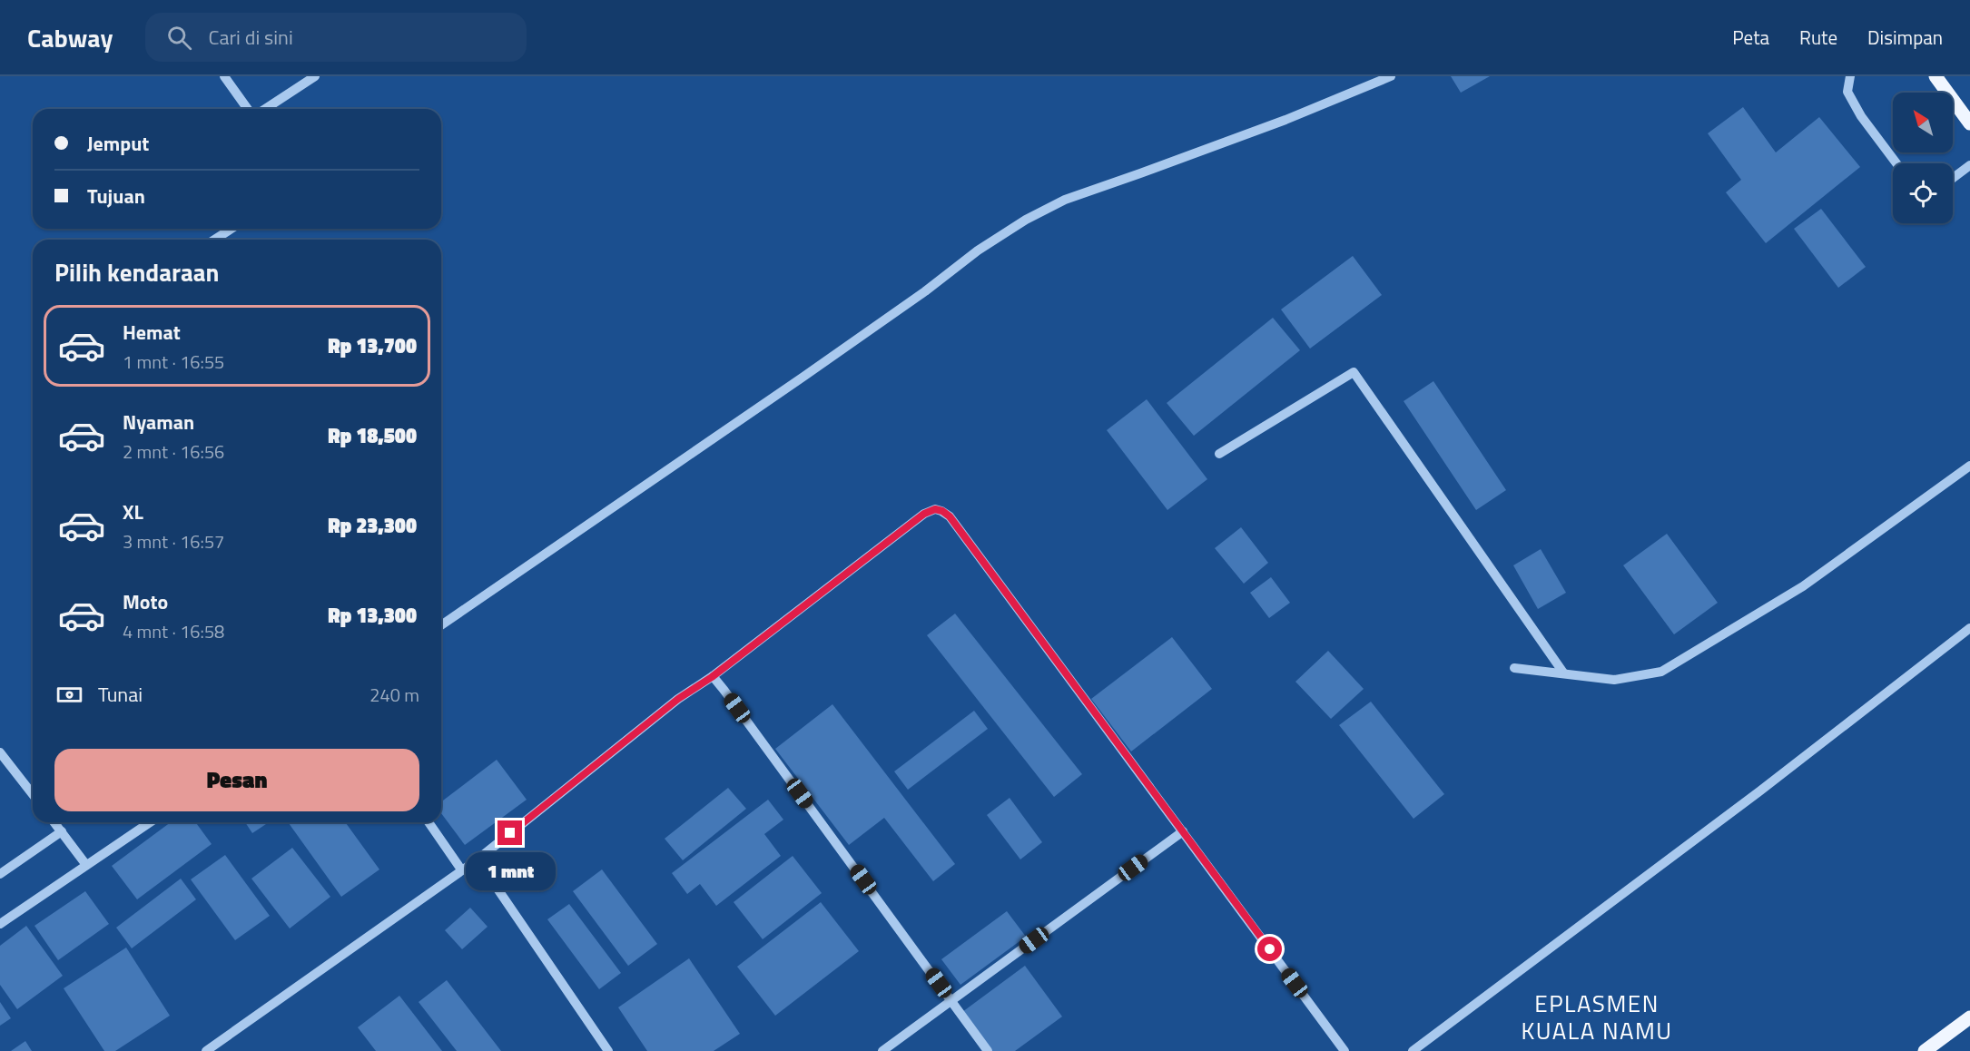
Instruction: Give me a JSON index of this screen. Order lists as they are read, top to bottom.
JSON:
{
  "districts": ["EPLASMEN KUALA NAMU"],
  "north": "top left",
  "page": {
    "header": "Cabway",
    "search": "Cari di sini",
    "nav": ["Peta", "Rute", "Disimpan"],
    "banner": ["Jemput", "Tujuan"],
    "heading": "Pilih kendaraan",
    "list": [
      {
        "name": "Hemat",
        "note": "1 mnt · 16:55",
        "value": "Rp 13,700"
      },
      {
        "name": "Nyaman",
        "note": "2 mnt · 16:56",
        "value": "Rp 18,500"
      },
      {
        "name": "XL",
        "note": "3 mnt · 16:57",
        "value": "Rp 23,300"
      },
      {
        "name": "Moto",
        "note": "4 mnt · 16:58",
        "value": "Rp 13,300"
      }
    ],
    "pay": ["Tunai", "240 m"],
    "buttons": "Pesan",
    "bubble": "1 mnt"
  }
}
